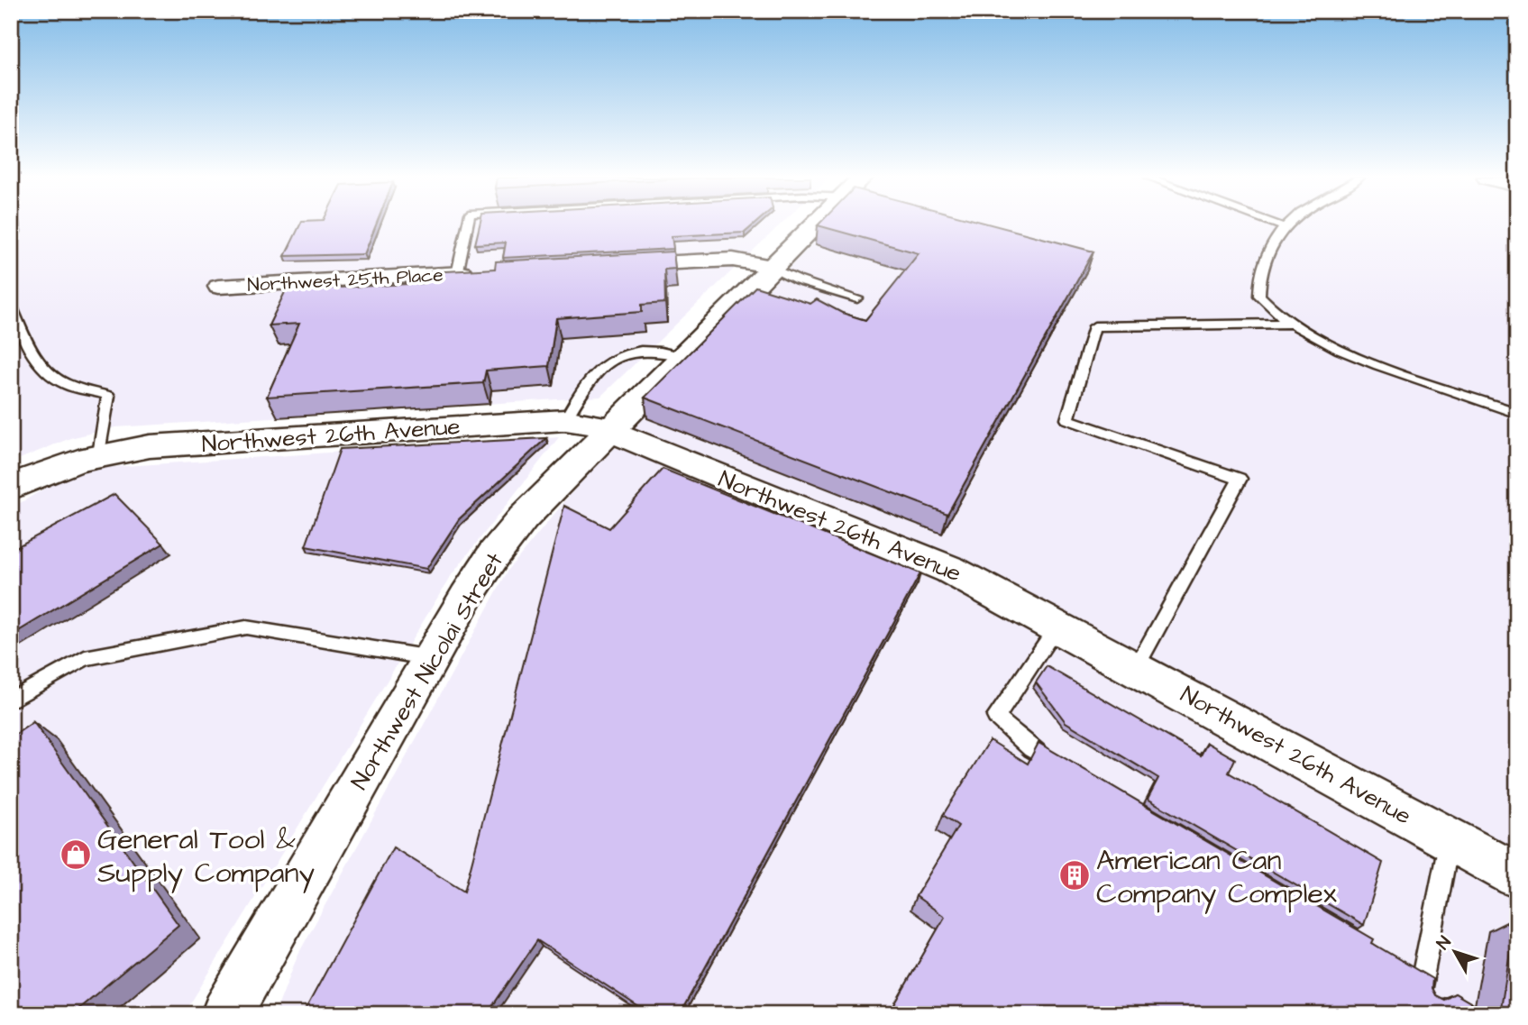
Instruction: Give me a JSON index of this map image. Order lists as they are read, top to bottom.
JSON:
{
  "streets": {
    "street": ["Northwest 25th Place", "Northwest 26th Avenue", "Northwest Nicolai Street"]
  },
  "crossings": [
    ["Northwest 26th Avenue", "Northwest Nicolai Street"]
  ],
  "places": {
    "shop": ["General Tool & Supply Company"],
    "building": ["American Can Company Complex"]
  },
  "north": "top left"
}
